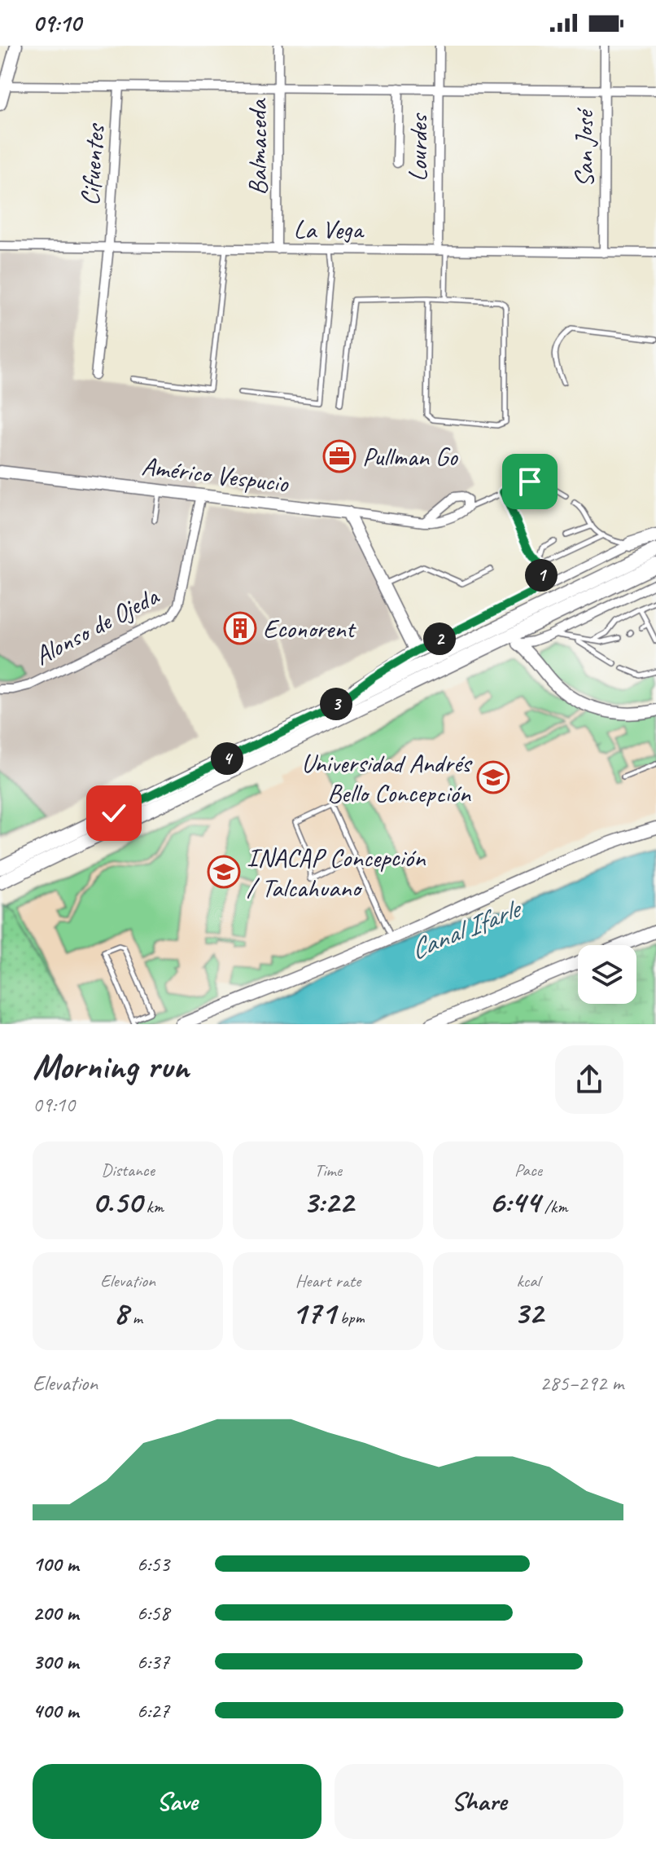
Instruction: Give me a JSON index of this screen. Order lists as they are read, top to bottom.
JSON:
{
  "streets": {
    "street": [
      "Balmaceda",
      "Lourdes",
      "San José",
      "Cifuentes",
      "La Vega",
      "Américo Vespucio",
      "Alonso de Ojeda"
    ]
  },
  "crossings": [
    ["Balmaceda", "La Vega"],
    ["Lourdes", "La Vega"],
    ["San José", "La Vega"],
    ["Cifuentes", "La Vega"],
    ["Américo Vespucio", "Alonso de Ojeda"]
  ],
  "water": ["Canal Ifarle"],
  "places": {
    "office": ["Pullman Go"],
    "building": ["Econorent"],
    "school or university": ["Universidad Andrés Bello Concepción", "INACAP Concepción / Talcahuano"]
  },
  "page": {
    "status": "09:10",
    "pins": [
      "1",
      "2",
      "3",
      "4"
    ],
    "heading": ["Morning run", "09:10"],
    "stats": [
      ["Distance", "0.50 km"],
      ["Time", "3:22"],
      ["Pace", "6:44 /km"],
      ["Elevation", "8 m"],
      ["Heart rate", "171 bpm"],
      ["kcal", "32"]
    ],
    "chart": ["Elevation", "285–292 m"],
    "list": [
      {
        "name": "100 m",
        "note": "6:53"
      },
      {
        "name": "200 m",
        "note": "6:58"
      },
      {
        "name": "300 m",
        "note": "6:37"
      },
      {
        "name": "400 m",
        "note": "6:27"
      }
    ],
    "buttons": ["Save", "Share"]
  }
}
